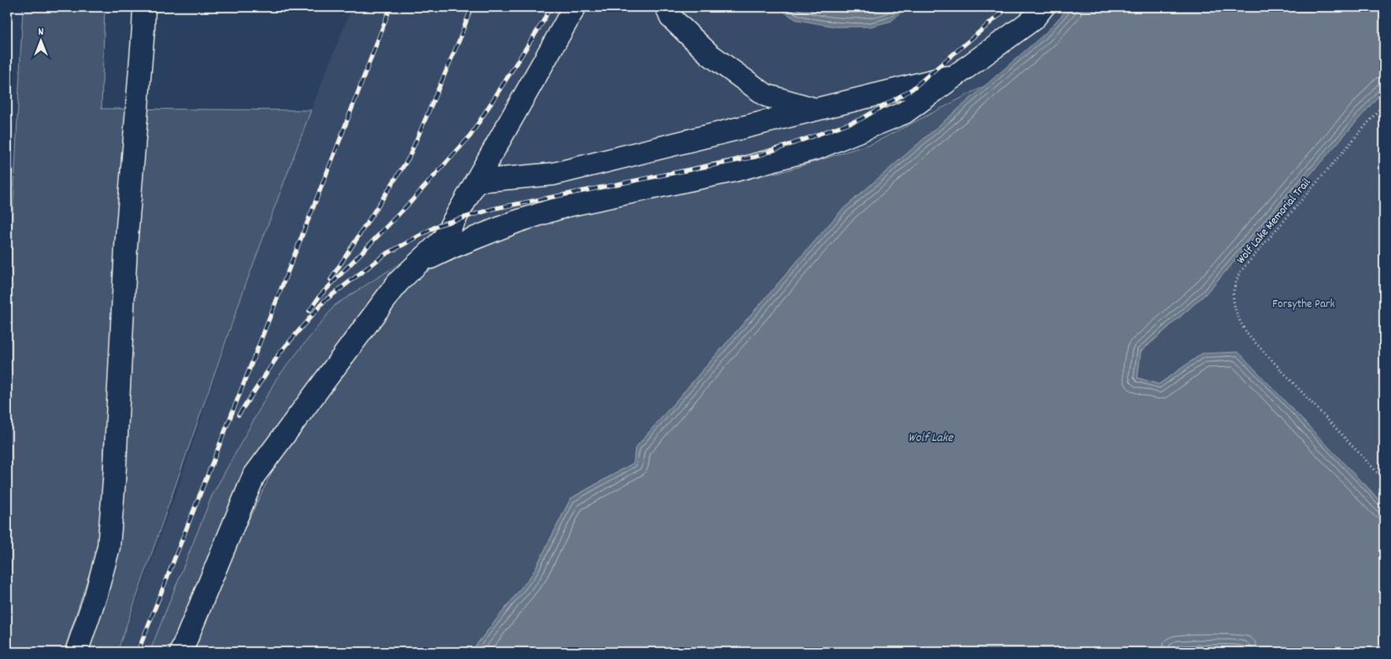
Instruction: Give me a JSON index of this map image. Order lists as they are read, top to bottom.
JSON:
{
  "streets": {
    "path": ["Wolf Lake Memorial Trail"]
  },
  "water": ["Wolf Lake"],
  "parks": ["Forsythe Park"],
  "north": "top"
}
